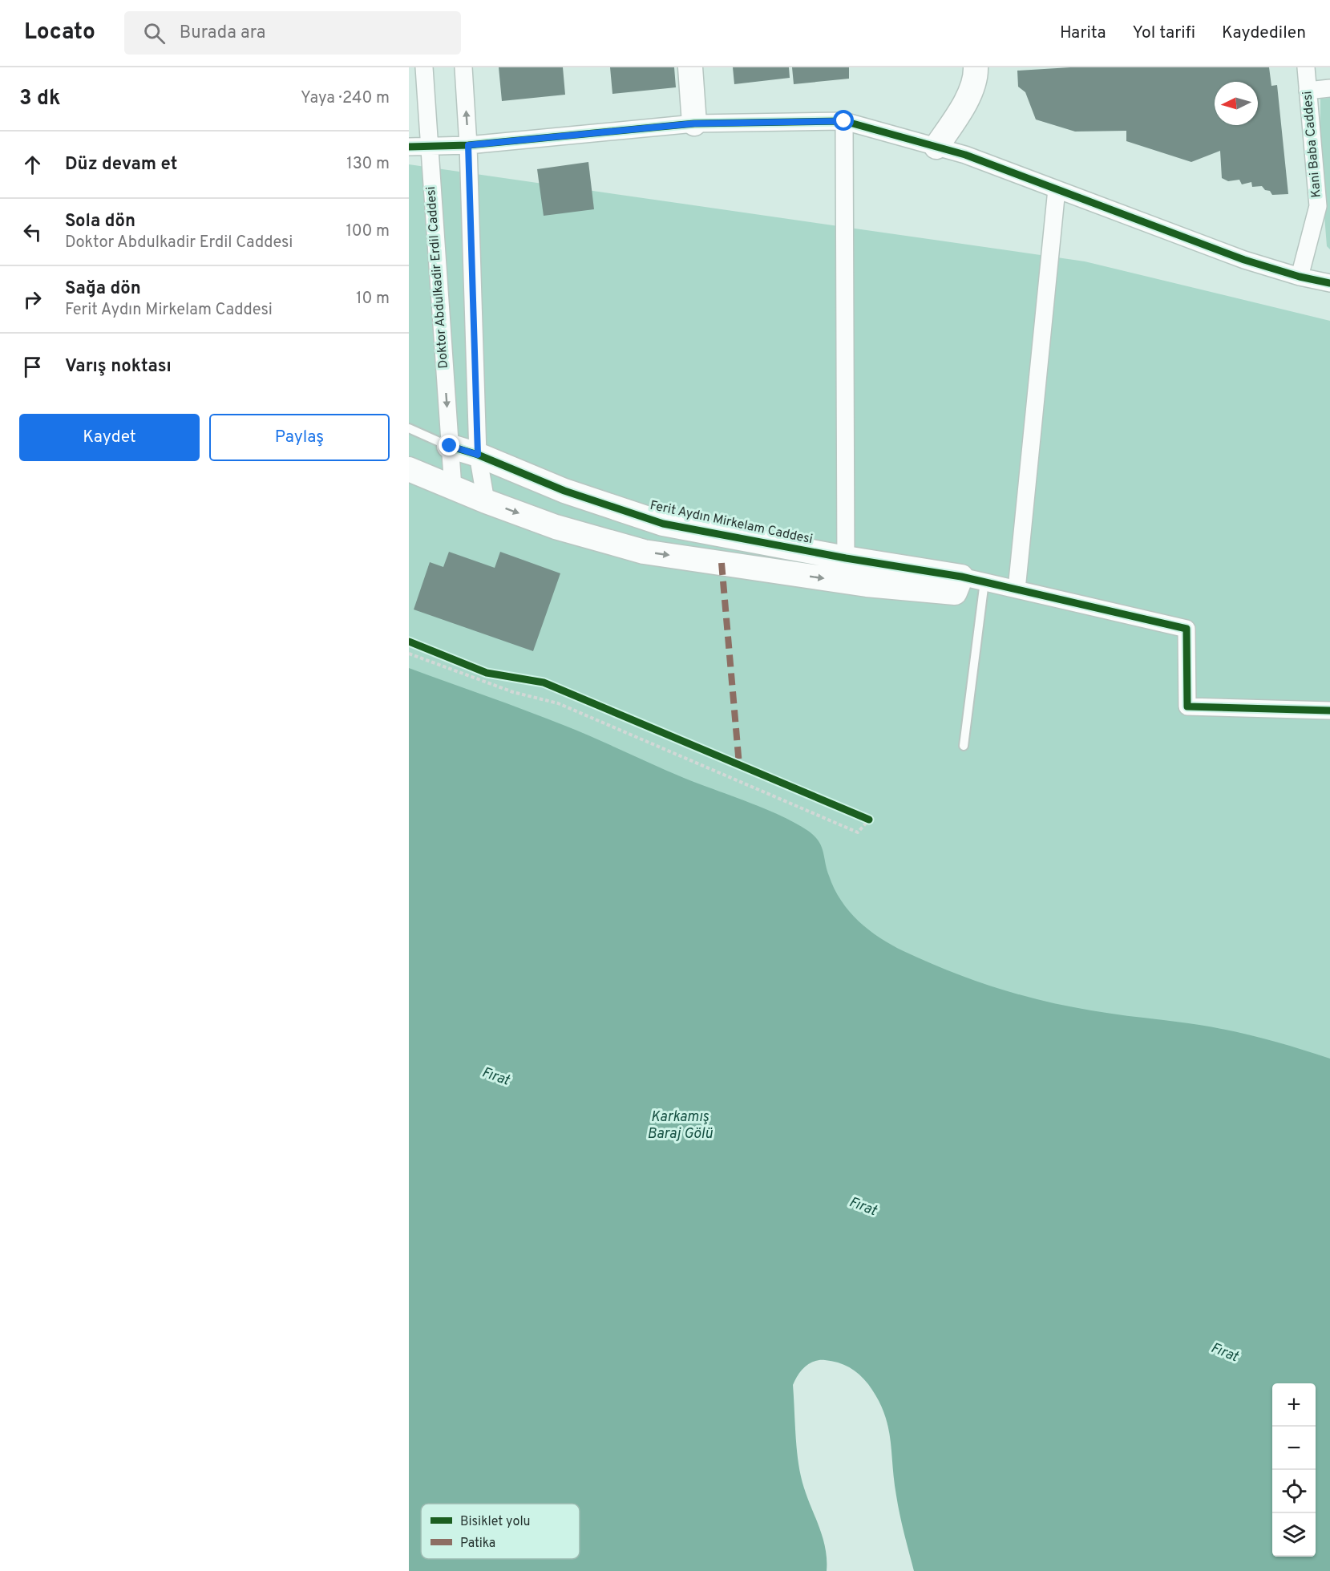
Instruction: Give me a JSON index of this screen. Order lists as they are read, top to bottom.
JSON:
{
  "streets": {
    "street": ["Kani Baba Caddesi", "Doktor Abdulkadir Erdil Caddesi", "Ferit Aydın Mirkelam Caddesi"]
  },
  "crossings": [
    ["Doktor Abdulkadir Erdil Caddesi", "Ferit Aydın Mirkelam Caddesi"]
  ],
  "water": ["Fırat", "Karkamış Baraj Gölü"],
  "legend": ["Bisiklet yolu", "Patika"],
  "north": "left",
  "page": {
    "header": "Locato",
    "search": "Burada ara",
    "nav": ["Harita", "Yol tarifi", "Kaydedilen"],
    "heading": ["3 dk", "Yaya · 240 m"],
    "list": [
      ["Düz devam et", "130 m"],
      ["Sola dön", "Doktor Abdulkadir Erdil Caddesi", "100 m"],
      ["Sağa dön", "Ferit Aydın Mirkelam Caddesi", "10 m"],
      "Varış noktası"
    ],
    "buttons": ["Kaydet", "Paylaş"],
    "map_buttons": ["+", "−"]
  }
}
